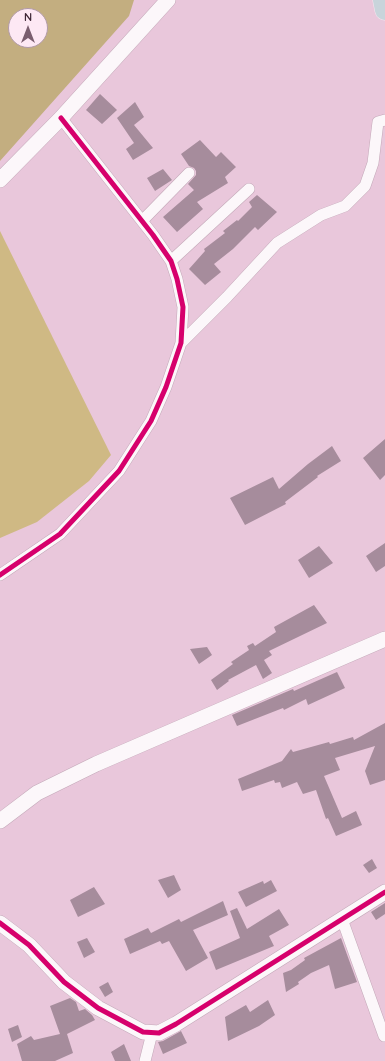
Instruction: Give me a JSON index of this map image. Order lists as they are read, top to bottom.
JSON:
{
  "north": "top"
}
